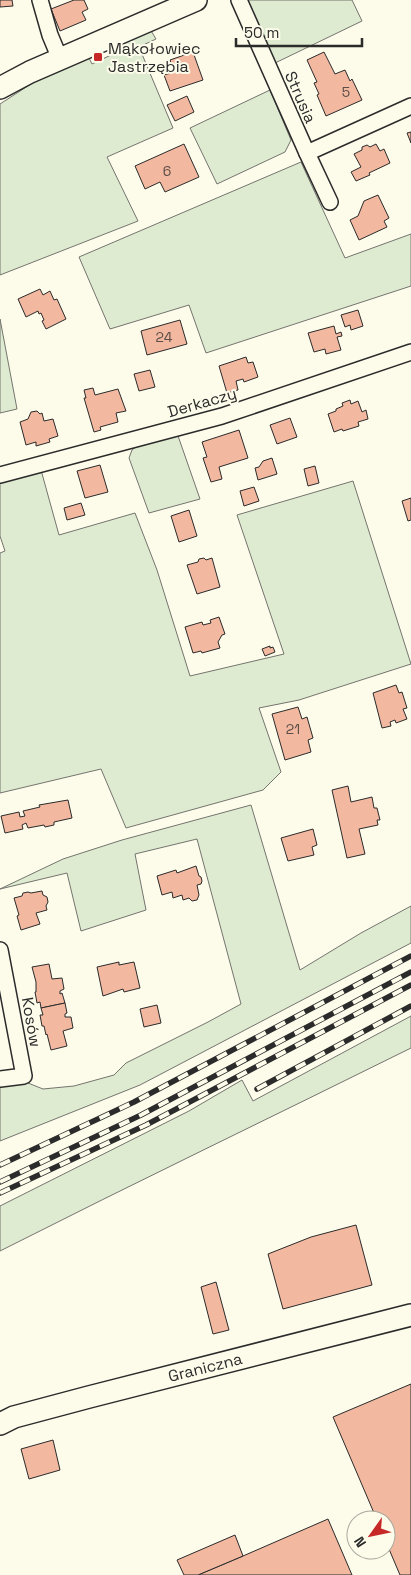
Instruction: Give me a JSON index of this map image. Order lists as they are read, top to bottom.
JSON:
{
  "streets": {
    "street": [
      "Strusia",
      "Derkaczy",
      "Kosów",
      "Graniczna"
    ]
  },
  "places": {
    "transit": ["Mąkołowiec Jastrzębia"]
  },
  "house_numbers": [
    "5",
    "6",
    "24",
    "21"
  ],
  "scale_bar": "50 m",
  "north": "bottom left"
}
